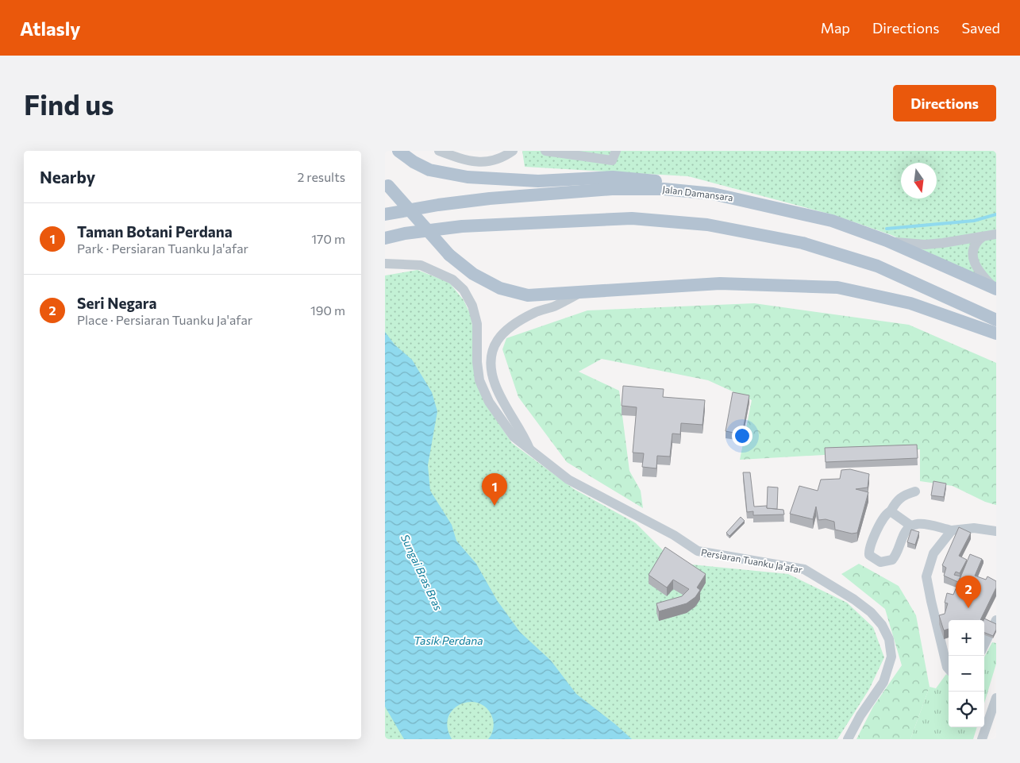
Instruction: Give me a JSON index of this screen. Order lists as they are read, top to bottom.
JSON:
{
  "streets": {
    "main road": ["Jalan Damansara"],
    "street": ["Persiaran Tuanku Ja'afar"]
  },
  "water": ["Sungai Bras Bras", "Tasik Perdana"],
  "north": "bottom",
  "page": {
    "header": "Atlasly",
    "nav": ["Map", "Directions", "Saved"],
    "buttons": "Directions",
    "title": "Find us",
    "heading": ["Nearby", "2 results"],
    "list": [
      {
        "mark": "1",
        "name": "Taman Botani Perdana",
        "note": "Park · Persiaran Tuanku Ja'afar",
        "value": "170 m"
      },
      {
        "mark": "2",
        "name": "Seri Negara",
        "note": "Place · Persiaran Tuanku Ja'afar",
        "value": "190 m"
      }
    ],
    "pins": ["1", "2"],
    "map_buttons": ["+", "−"]
  }
}
